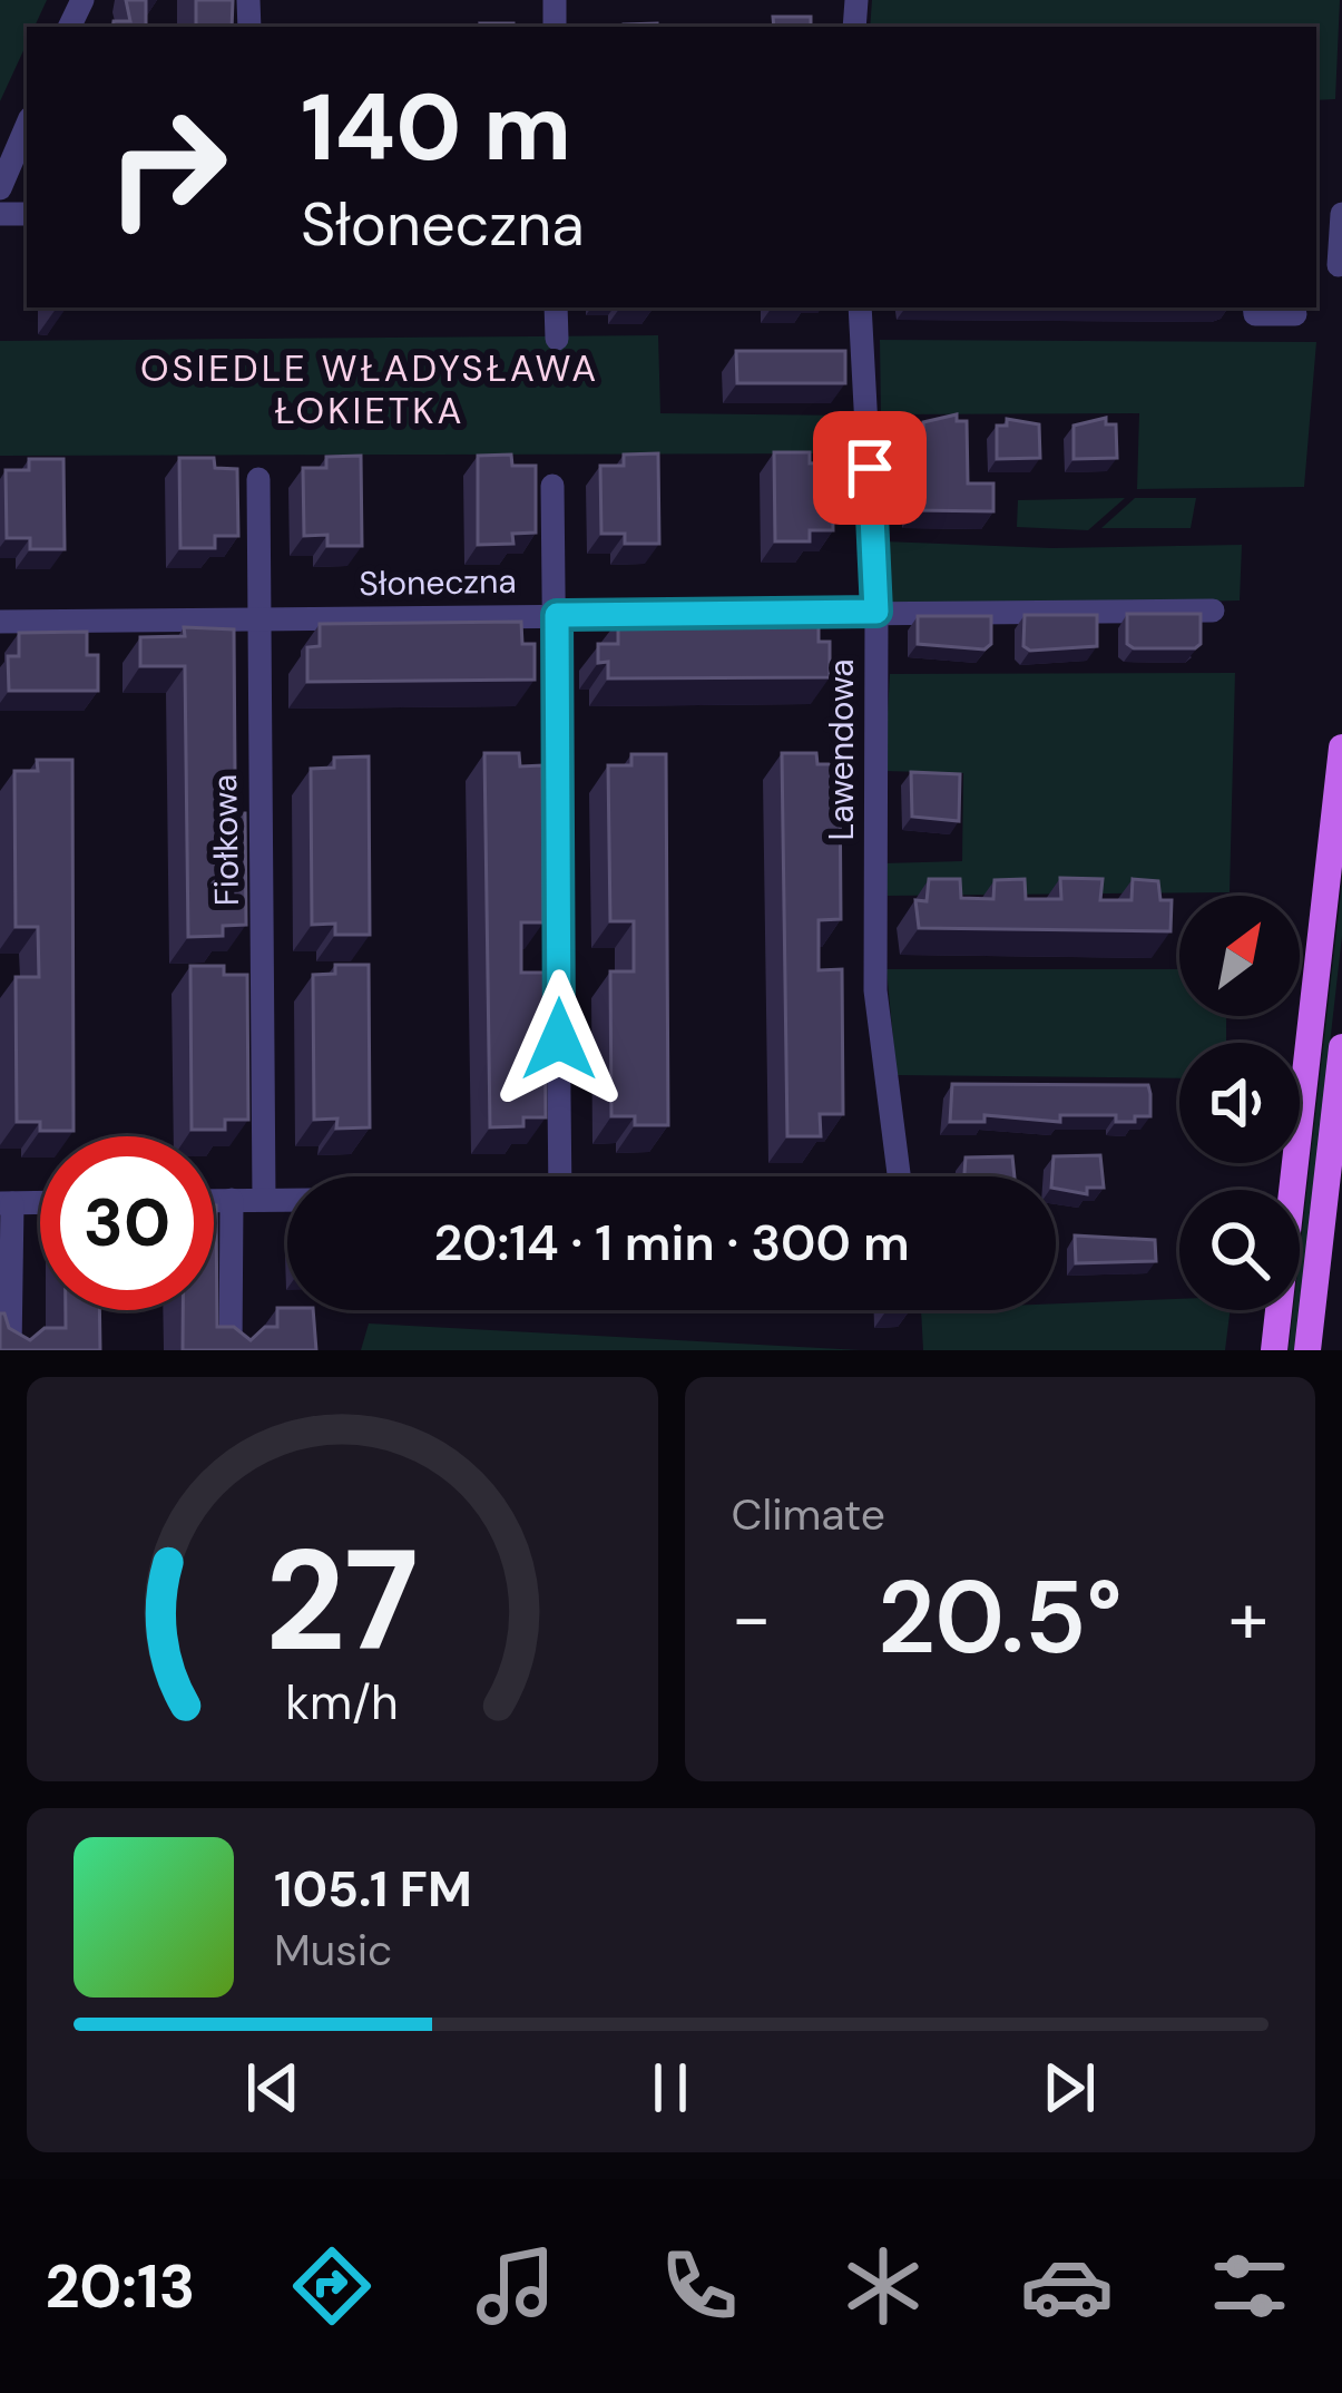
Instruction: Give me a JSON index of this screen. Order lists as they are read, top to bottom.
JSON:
{
  "streets": {
    "street": ["Słoneczna", "Lawendowa", "Fiołkowa"]
  },
  "crossings": [
    ["Słoneczna", "Lawendowa"],
    ["Słoneczna", "Fiołkowa"]
  ],
  "districts": ["OSIEDLE WŁADYSŁAWA ŁOKIETKA"],
  "north": "top right",
  "page": {
    "turn": ["140 m", "Słoneczna"],
    "limit": "30",
    "trip": "20:14 · 1 min · 300 m",
    "tile": "Climate",
    "heat": ["−", "20.5°", "+"],
    "song": ["105.1 FM", "Music"],
    "tabs": "20:13",
    "gauge": ["27", "km/h"]
  }
}
